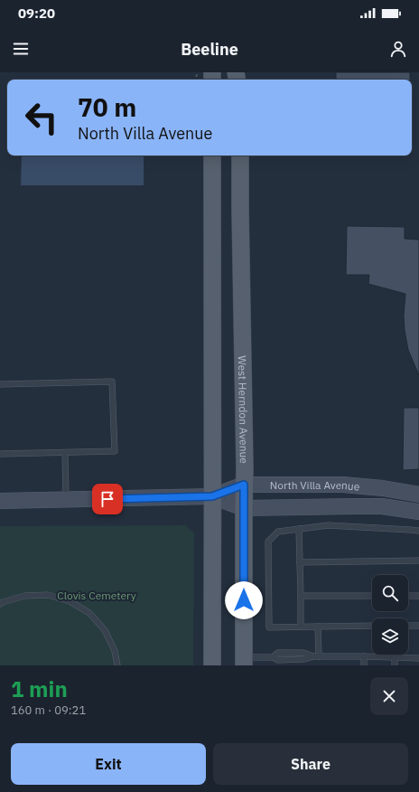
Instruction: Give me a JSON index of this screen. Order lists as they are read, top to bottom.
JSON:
{
  "streets": {
    "main road": ["West Herndon Avenue", "North Villa Avenue"]
  },
  "crossings": [
    ["West Herndon Avenue", "North Villa Avenue"]
  ],
  "parks": ["Clovis Cemetery"],
  "page": {
    "status": "09:20",
    "header": "Beeline",
    "turn": ["70 m", "North Villa Avenue"],
    "heading": ["1 min", "160 m · 09:21"],
    "buttons": ["Exit", "Share"]
  }
}
